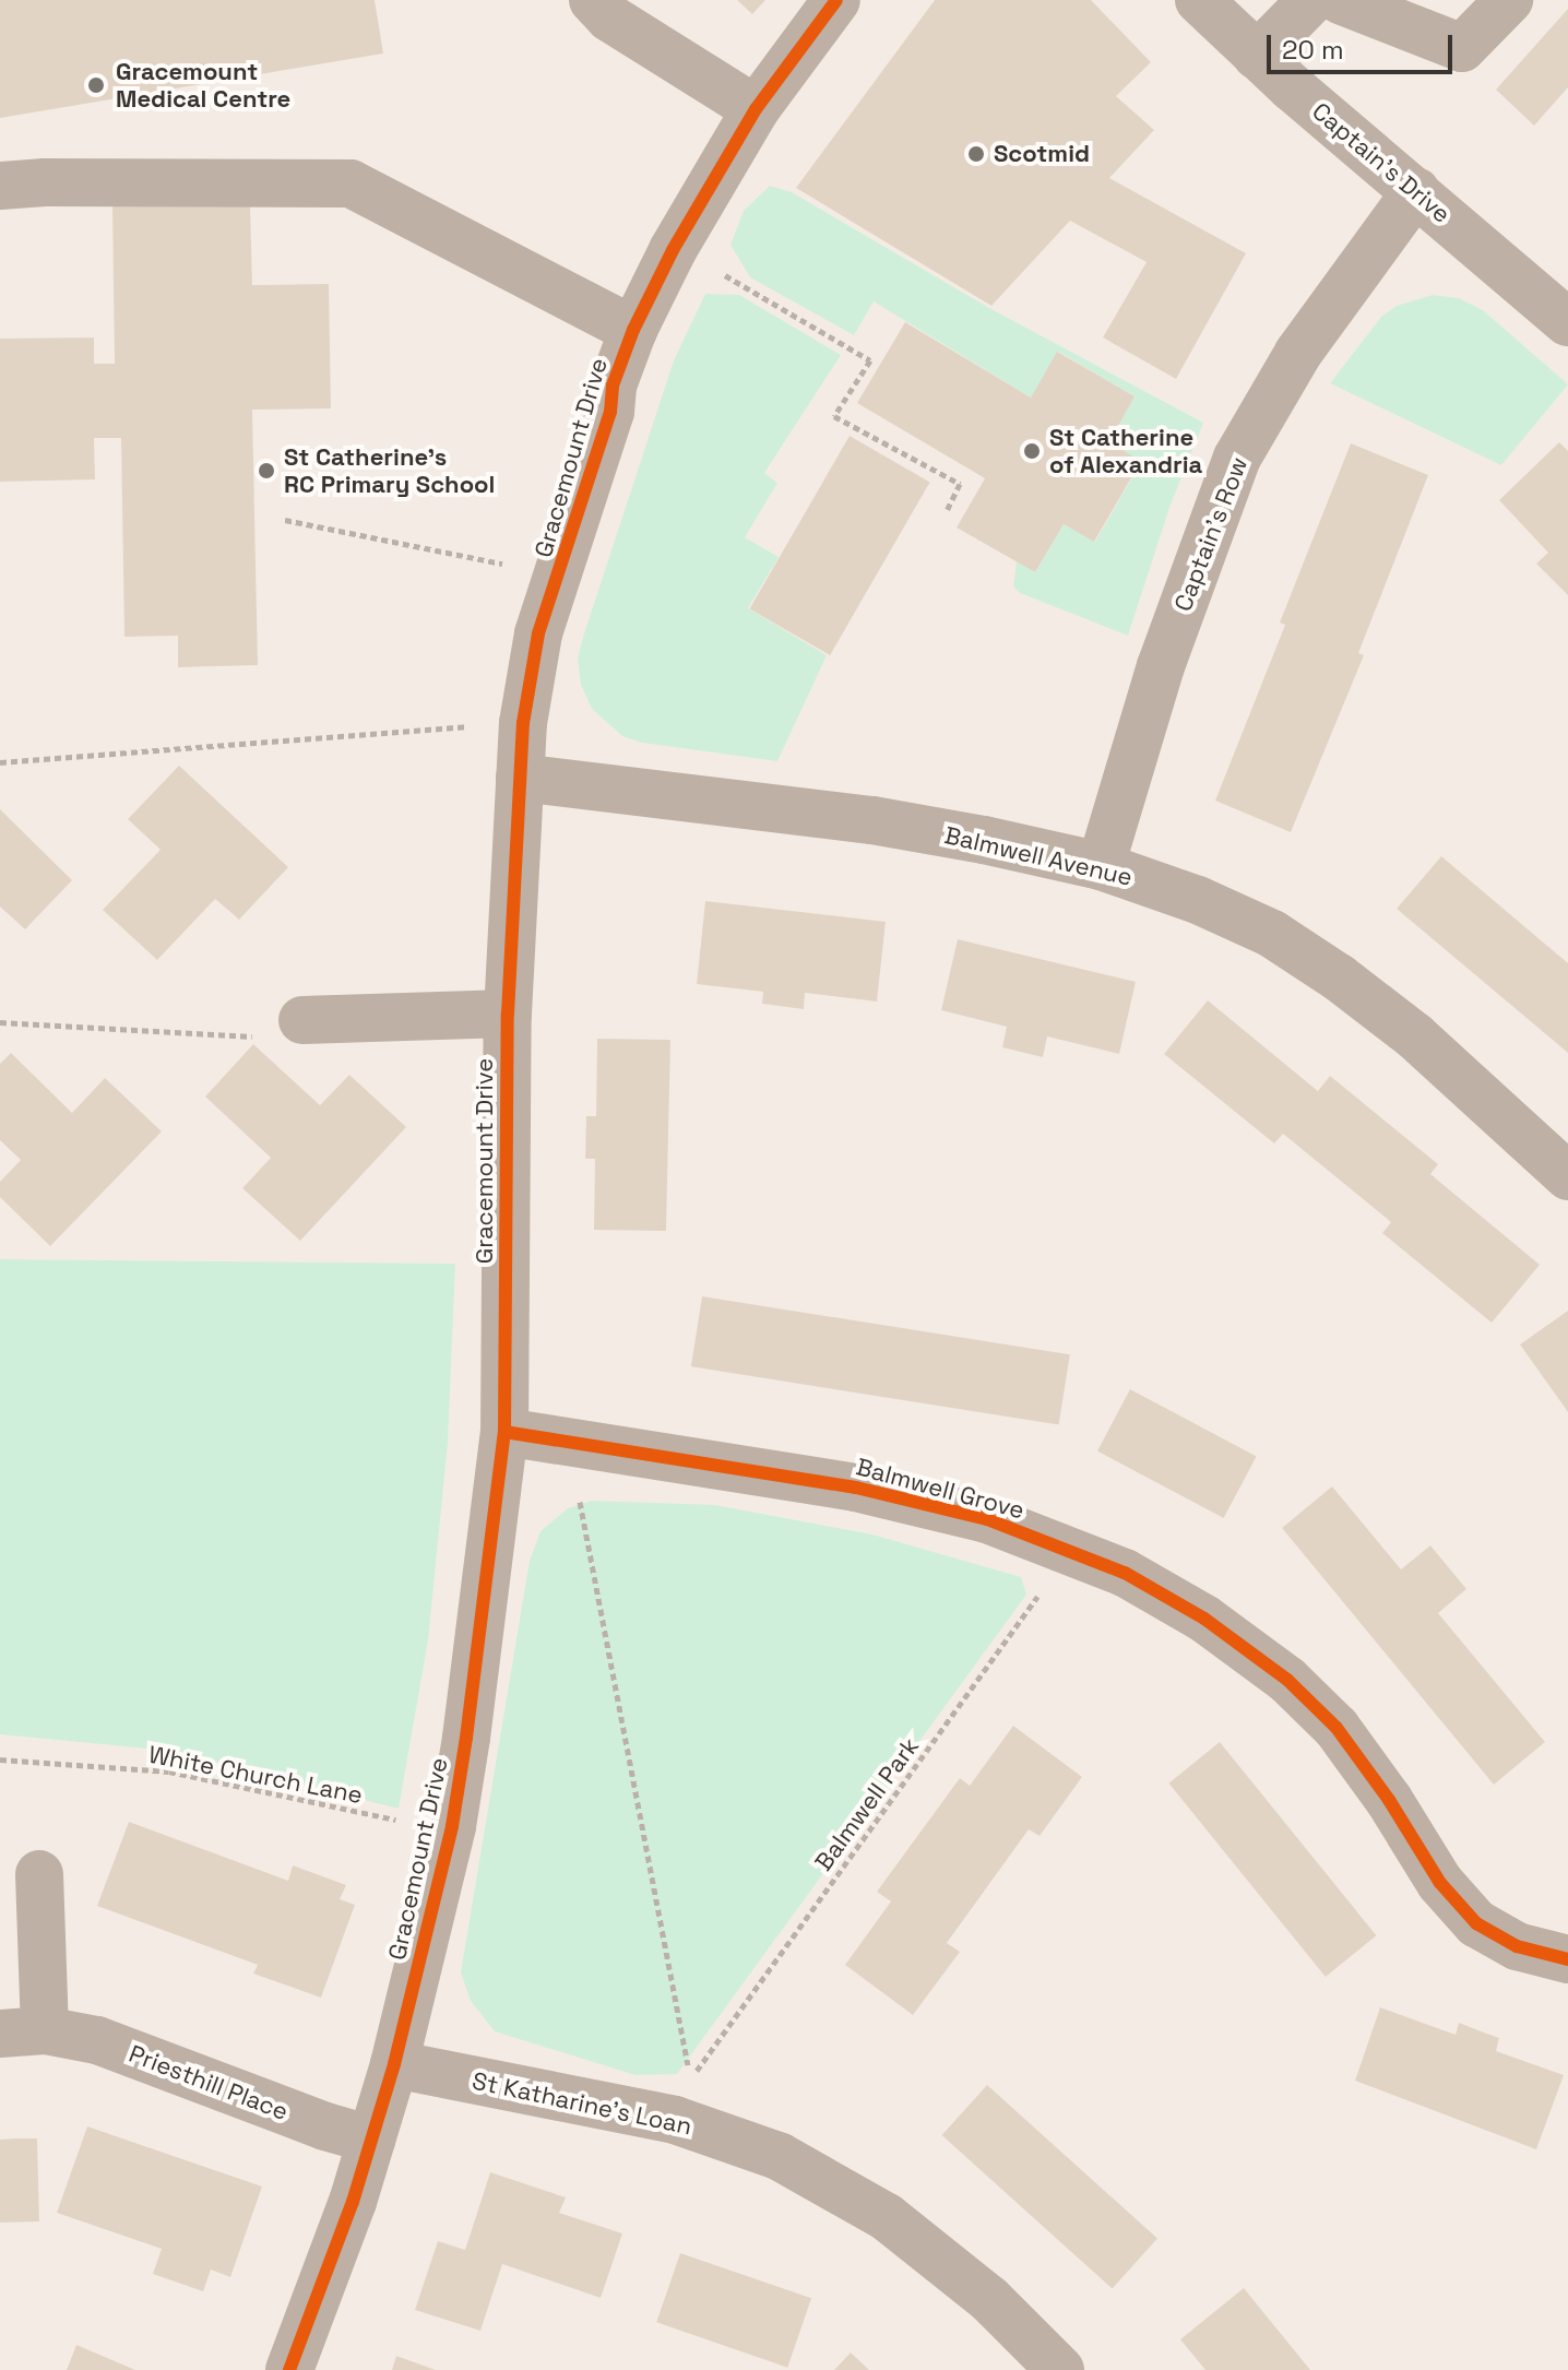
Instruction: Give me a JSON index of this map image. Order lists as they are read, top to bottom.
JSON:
{
  "streets": {
    "street": [
      "Captain's Drive",
      "Gracemount Drive",
      "Captain's Row",
      "Balmwell Avenue",
      "Balmwell Grove",
      "Priesthill Place",
      "St Katharine's Loan"
    ],
    "path": ["White Church Lane", "Balmwell Park"]
  },
  "crossings": [
    ["Captain's Drive", "Captain's Row"],
    ["Gracemount Drive", "Balmwell Avenue"],
    ["Gracemount Drive", "Balmwell Grove"],
    ["Gracemount Drive", "White Church Lane"],
    ["Gracemount Drive", "Priesthill Place"],
    ["Gracemount Drive", "St Katharine's Loan"],
    ["Captain's Row", "Balmwell Avenue"],
    ["Balmwell Grove", "Balmwell Park"]
  ],
  "places": [
    "Gracemount Medical Centre",
    "Scotmid",
    "St Catherine of Alexandria",
    "St Catherine's RC Primary School"
  ],
  "scale_bar": "20 m"
}
